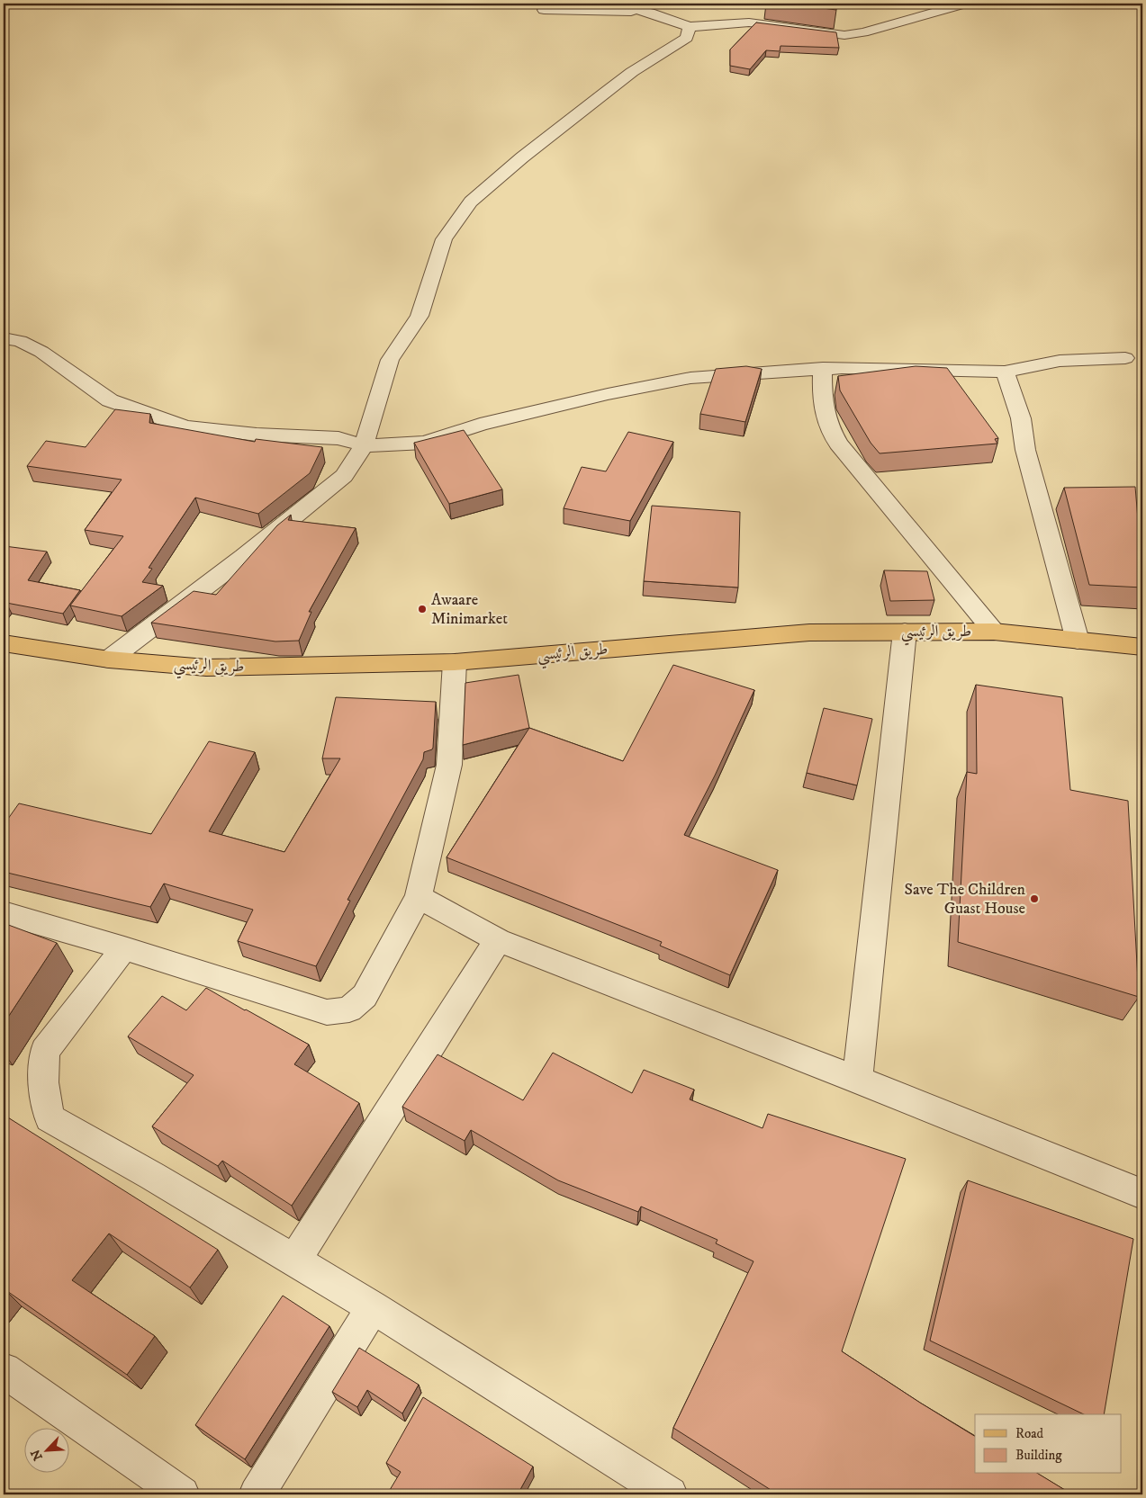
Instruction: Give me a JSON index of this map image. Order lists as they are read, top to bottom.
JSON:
{
  "streets": {
    "main road": ["طريق الرئيسي"]
  },
  "places": ["Awaare Minimarket", "Save The Children Guast House"],
  "legend": ["Road", "Building"],
  "north": "bottom left"
}
